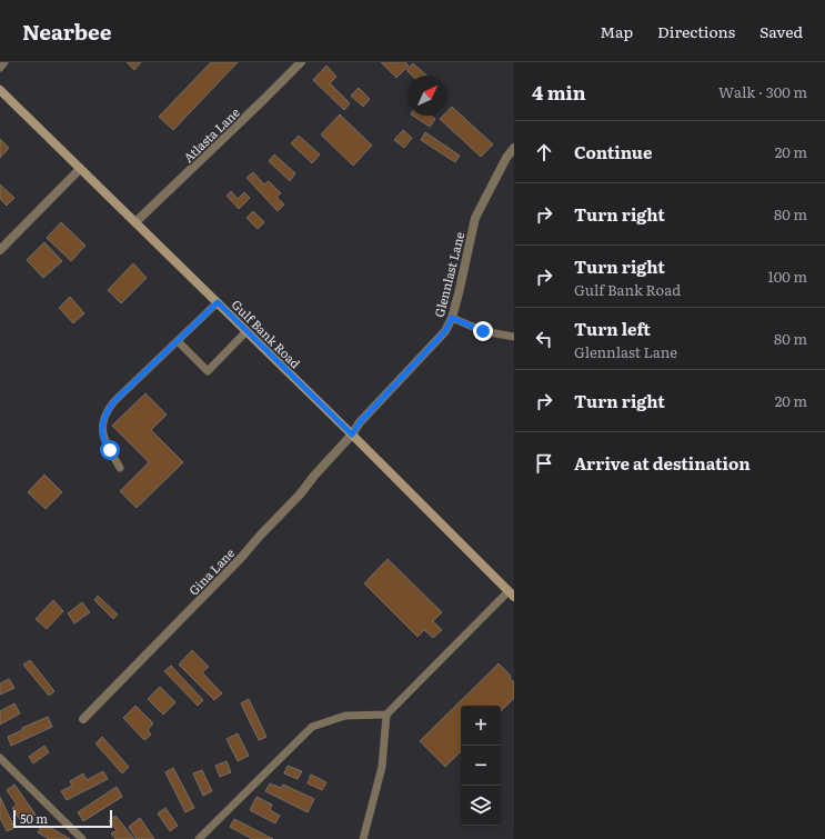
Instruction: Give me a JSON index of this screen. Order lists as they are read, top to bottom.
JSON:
{
  "streets": {
    "main road": ["Gulf Bank Road"],
    "street": ["Atlasta Lane", "Glennlast Lane", "Gina Lane"]
  },
  "crossings": [
    ["Atlasta Lane", "Gulf Bank Road"],
    ["Glennlast Lane", "Gulf Bank Road"],
    ["Glennlast Lane", "Gina Lane"],
    ["Gulf Bank Road", "Gina Lane"]
  ],
  "scale_bar": "50 m",
  "north": "top right",
  "page": {
    "header": "Nearbee",
    "nav": ["Map", "Directions", "Saved"],
    "heading": ["4 min", "Walk · 300 m"],
    "list": [
      ["Continue", "20 m"],
      ["Turn right", "80 m"],
      ["Turn right", "Gulf Bank Road", "100 m"],
      ["Turn left", "Glennlast Lane", "80 m"],
      ["Turn right", "20 m"],
      "Arrive at destination"
    ],
    "map_buttons": ["+", "−"],
    "scale": "50 m"
  }
}
